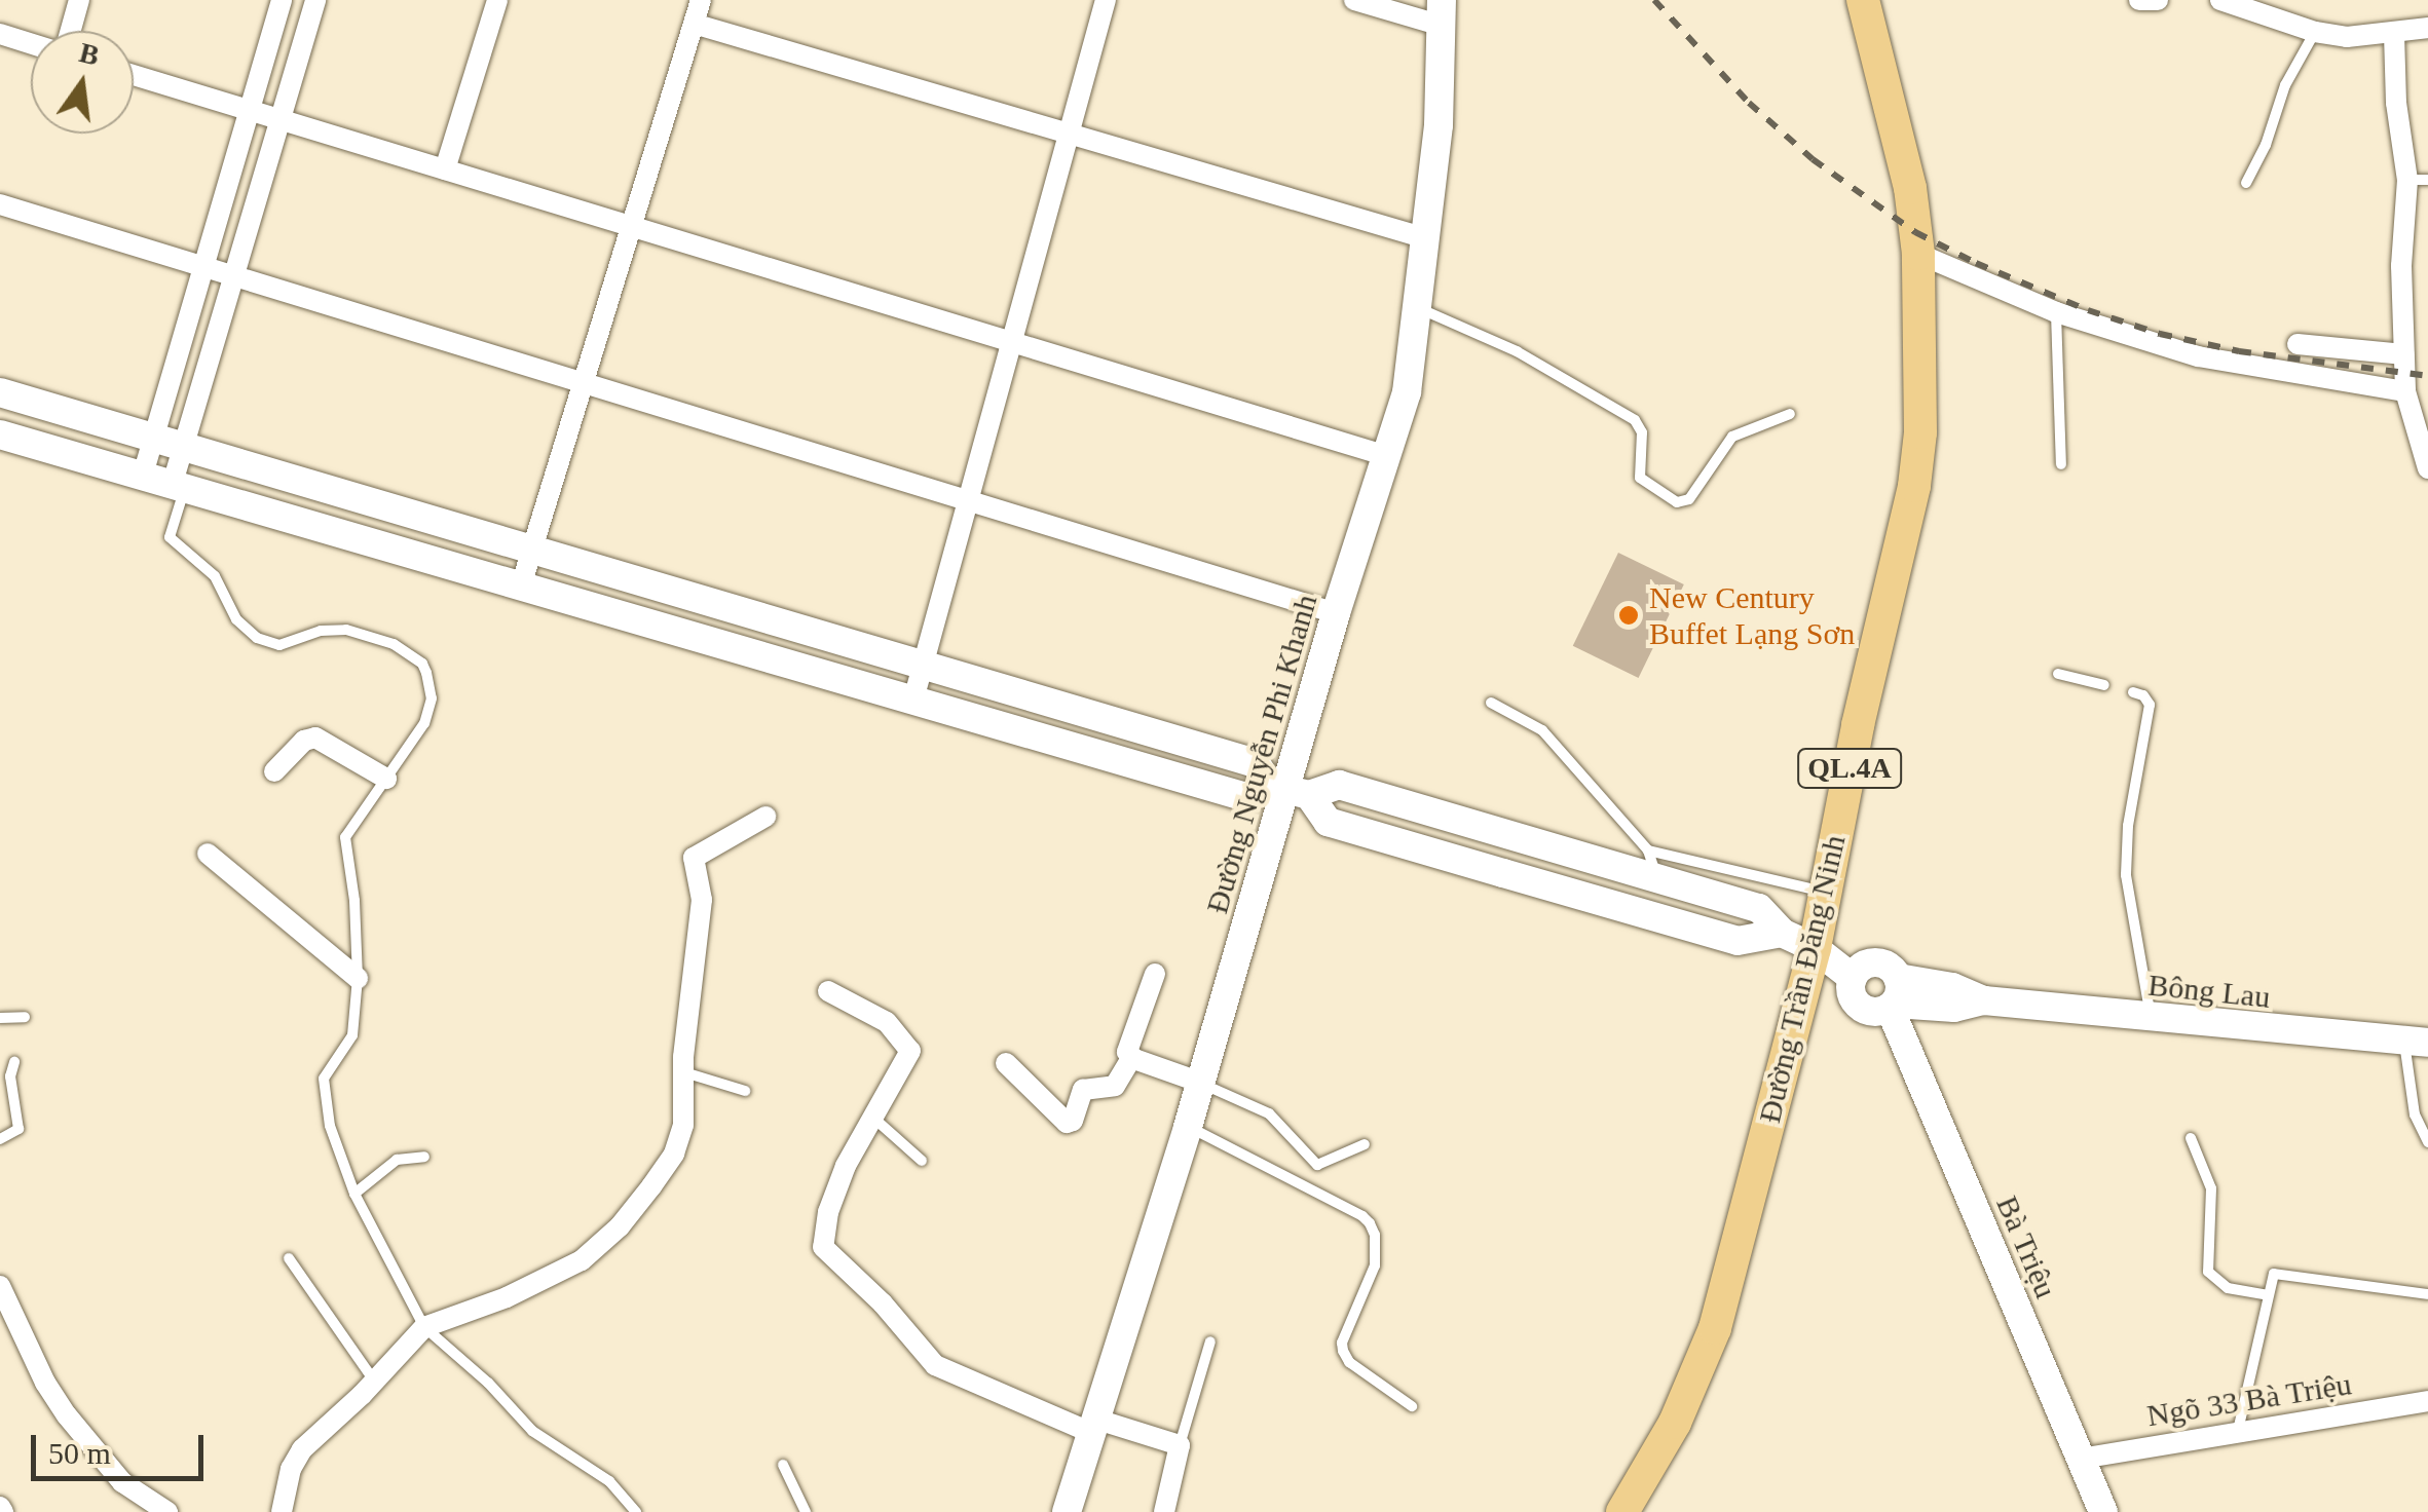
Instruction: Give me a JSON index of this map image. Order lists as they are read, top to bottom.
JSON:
{
  "streets": {
    "main road": ["QL.4A", "Đường Trần Đăng Ninh"],
    "street": [
      "Đường Nguyễn Phi Khanh",
      "Bông Lau",
      "Bà Triệu",
      "Ngõ 33 Bà Triệu"
    ]
  },
  "crossings": [
    ["Bông Lau", "Bà Triệu"],
    ["Bà Triệu", "Ngõ 33 Bà Triệu"]
  ],
  "places": ["New Century Buffet Lạng Sơn"],
  "scale_bar": "50 m",
  "north": "top"
}
